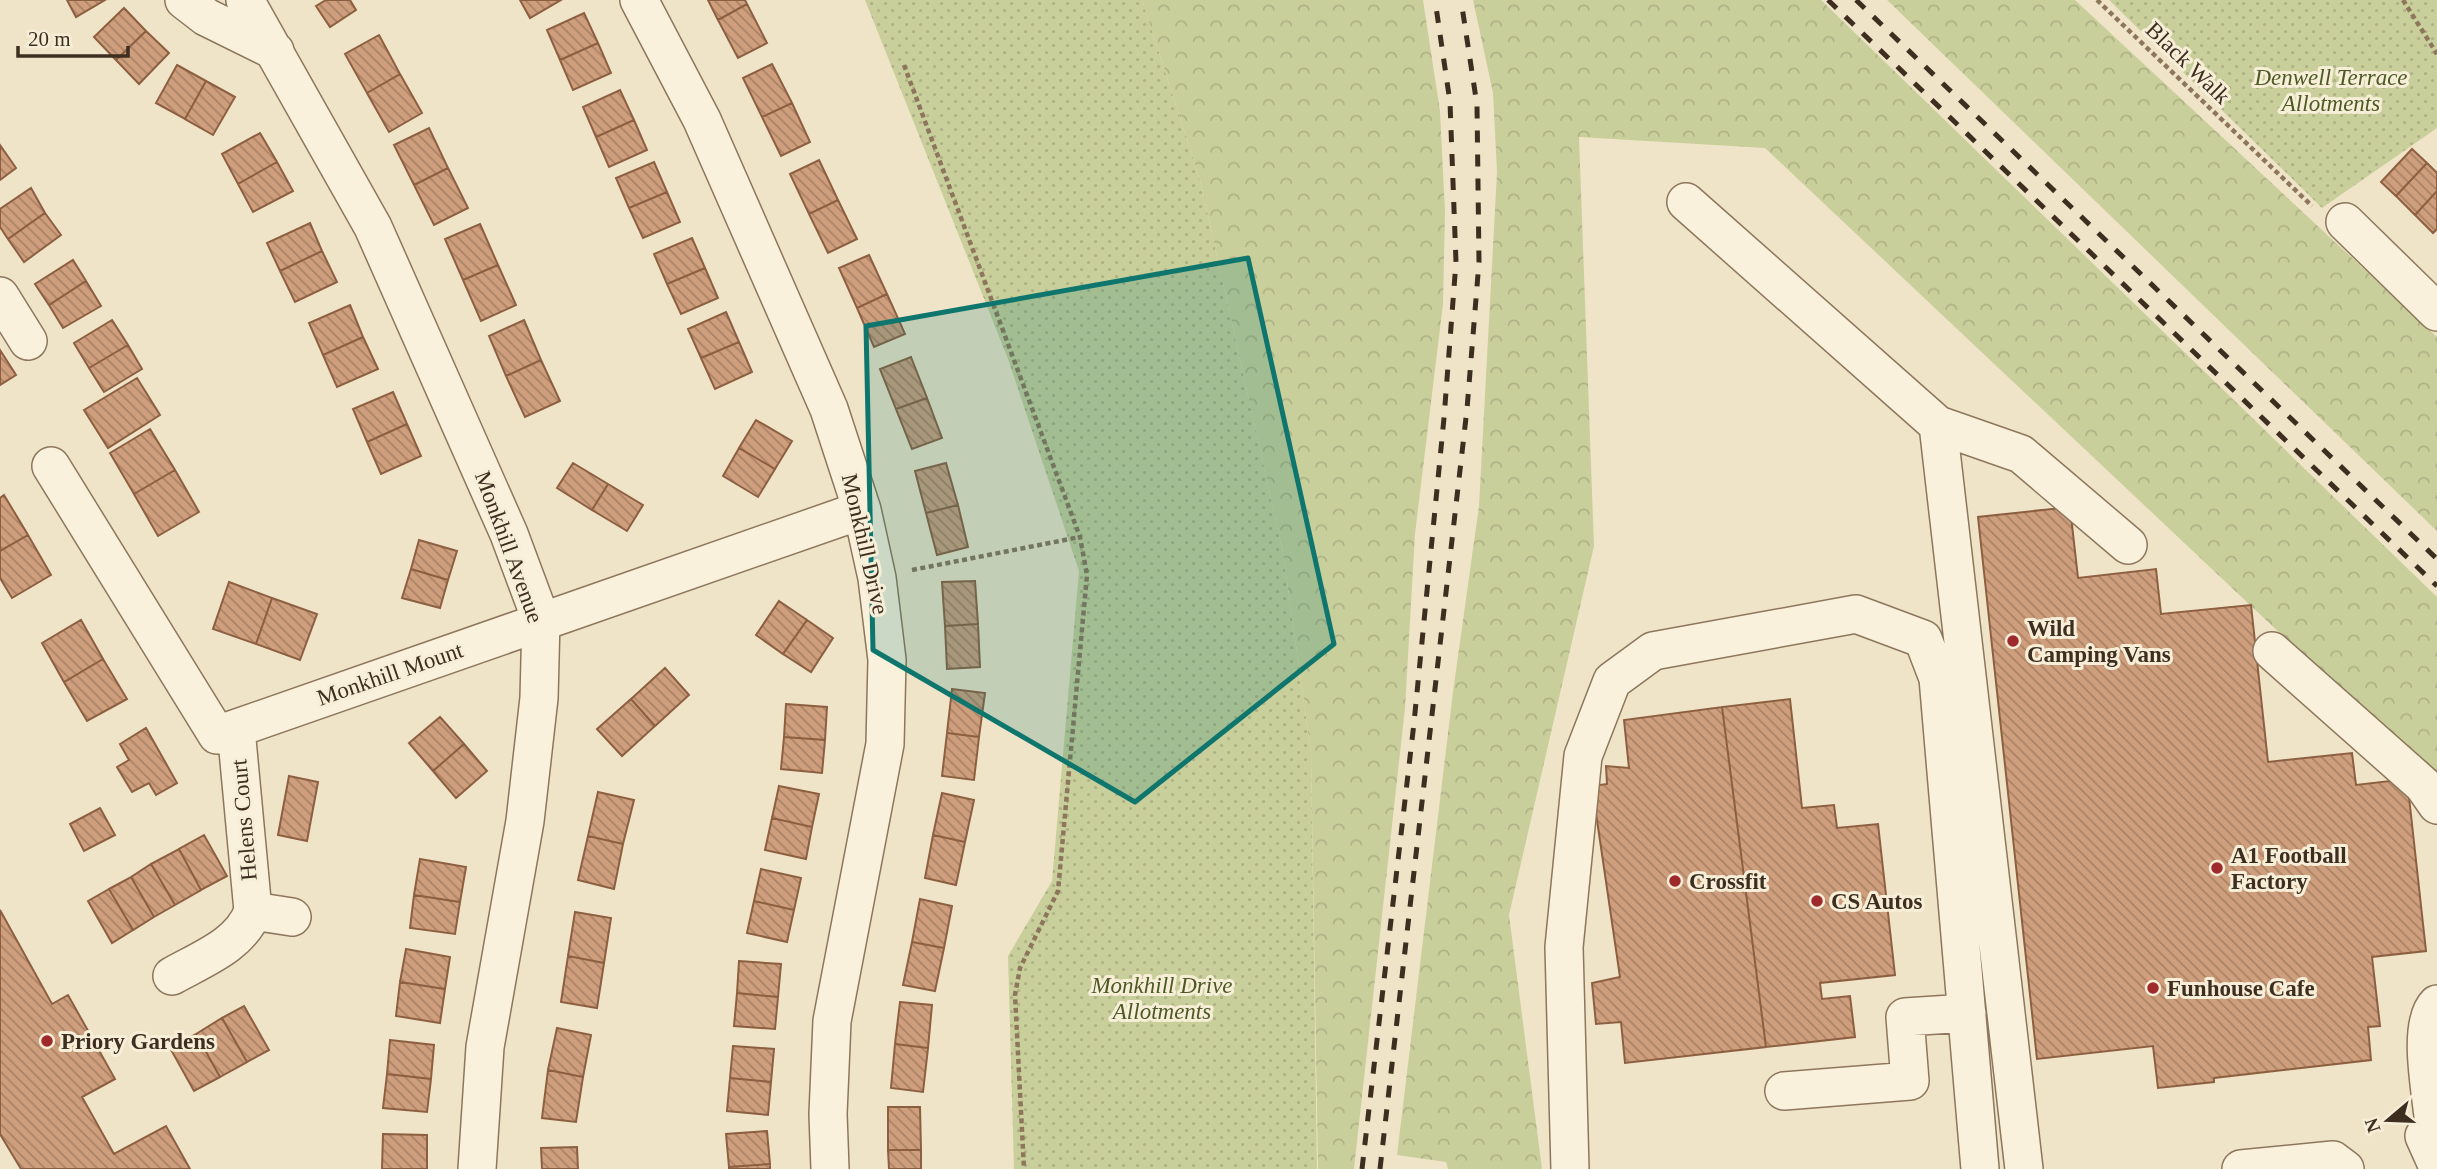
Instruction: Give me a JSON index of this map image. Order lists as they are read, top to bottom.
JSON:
{
  "streets": {
    "street": [
      "Monkhill Drive",
      "Monkhill Avenue",
      "Monkhill Mount",
      "Helens Court"
    ],
    "path": ["Black Walk"]
  },
  "crossings": [
    ["Monkhill Drive", "Monkhill Mount"],
    ["Monkhill Avenue", "Monkhill Mount"],
    ["Monkhill Mount", "Helens Court"]
  ],
  "parks": ["Denwell Terrace Allotments", "Monkhill Drive Allotments"],
  "places": [
    "Wild Camping Vans",
    "A1 Football Factory",
    "Crossfit",
    "CS Autos",
    "Funhouse Cafe",
    "Priory Gardens"
  ],
  "scale_bar": "20 m",
  "north": "left"
}
